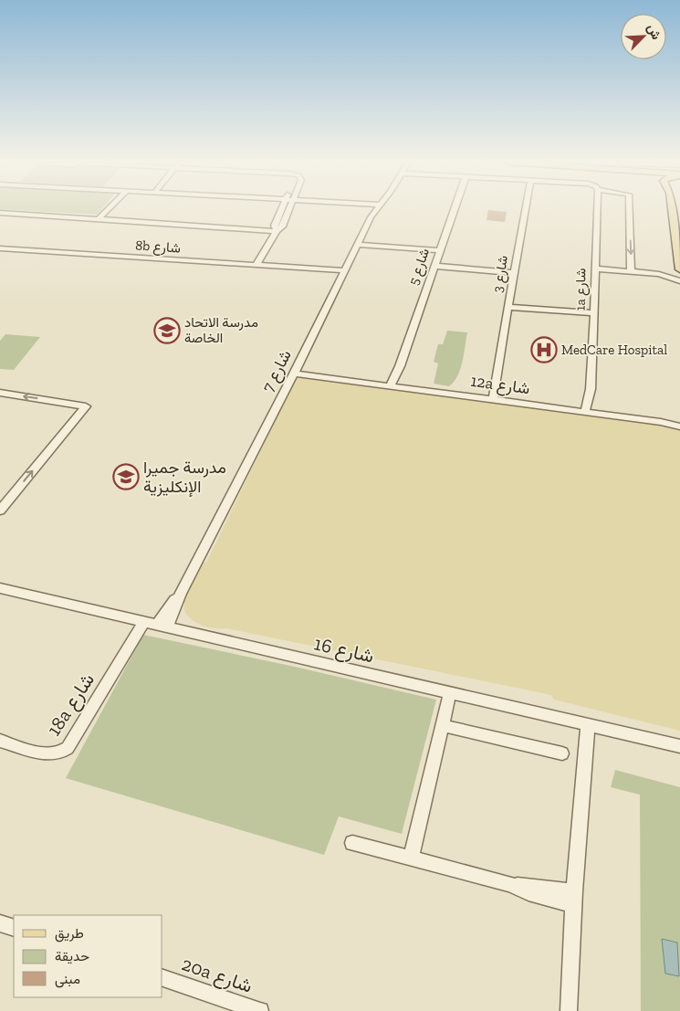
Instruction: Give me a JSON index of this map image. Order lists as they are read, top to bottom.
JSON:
{
  "streets": {
    "street": [
      "8b شارع",
      "شارع 5",
      "شارع 3",
      "1a شارع",
      "شارع 7",
      "12a شارع",
      "شارع 16",
      "18a شارع",
      "20a شارع"
    ]
  },
  "crossings": [
    ["8b شارع", "شارع 7"],
    ["شارع 5", "12a شارع"],
    ["شارع 3", "12a شارع"],
    ["1a شارع", "12a شارع"],
    ["شارع 7", "12a شارع"],
    ["شارع 7", "شارع 16"],
    ["شارع 7", "18a شارع"],
    ["شارع 16", "18a شارع"]
  ],
  "places": {
    "school or university": ["مدرسة الاتحاد الخاصة", "مدرسة جميرا الإنكليزية"],
    "hospital": ["MedCare Hospital"]
  },
  "legend": ["طريق", "حديقة", "مبنى"],
  "north": "top right"
}
